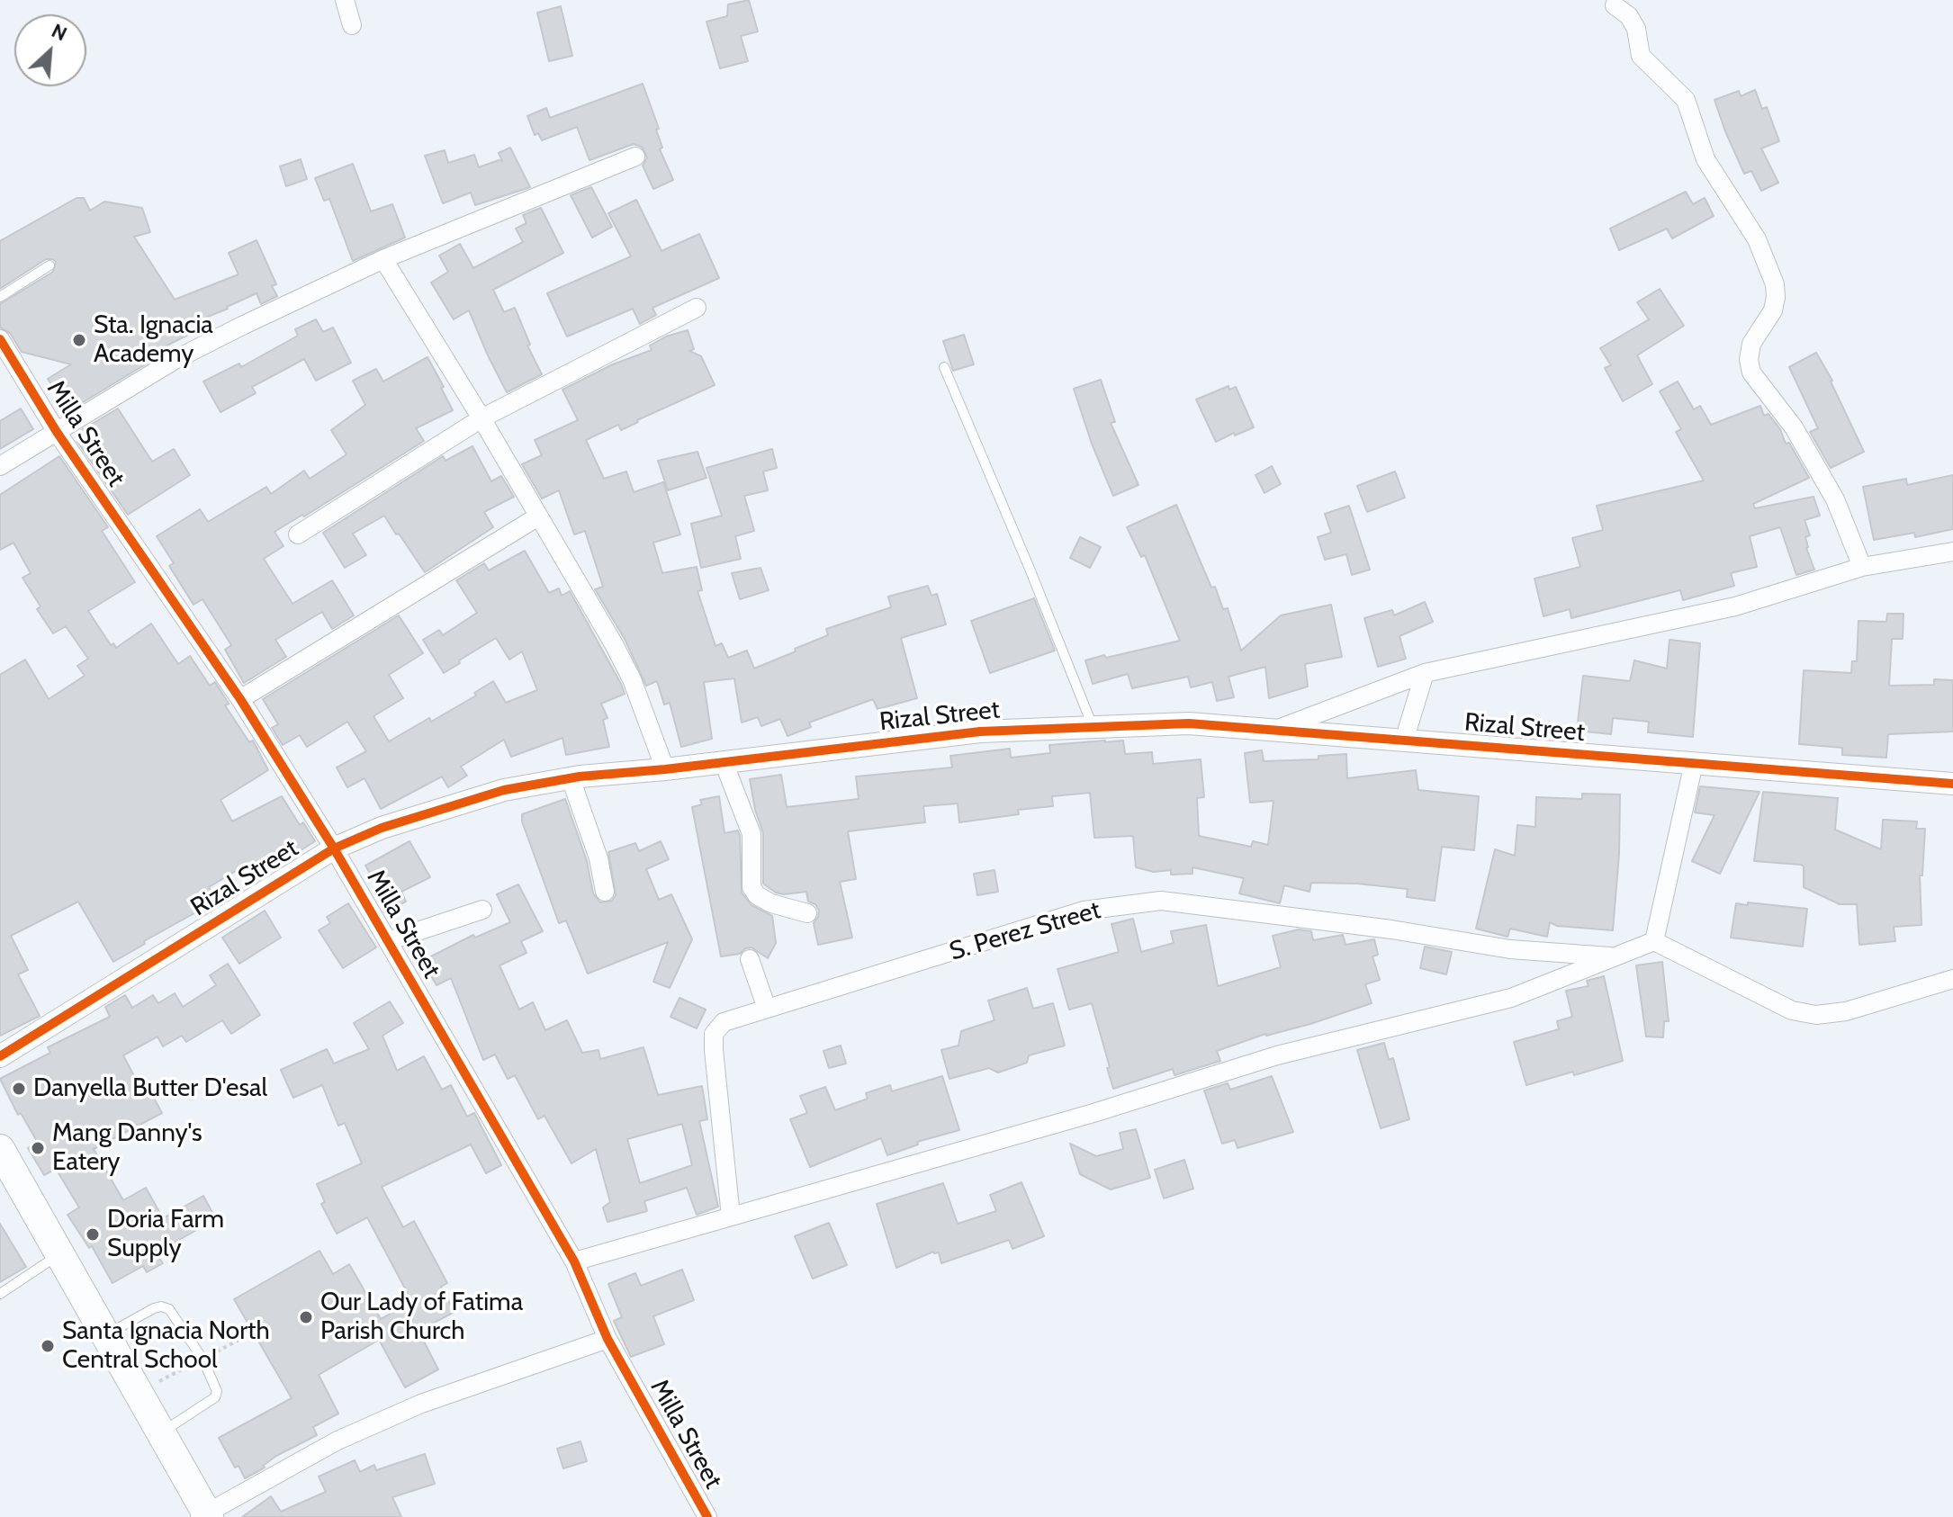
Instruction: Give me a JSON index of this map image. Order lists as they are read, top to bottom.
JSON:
{
  "streets": {
    "street": ["Milla Street", "Rizal Street", "S. Perez Street"]
  },
  "crossings": [
    ["Milla Street", "Rizal Street"]
  ],
  "places": [
    "Sta. Ignacia Academy",
    "Danyella Butter D'esal",
    "Mang Danny's Eatery",
    "Doria Farm Supply",
    "Our Lady of Fatima Parish Church",
    "Santa Ignacia North Central School"
  ],
  "north": "top right"
}
